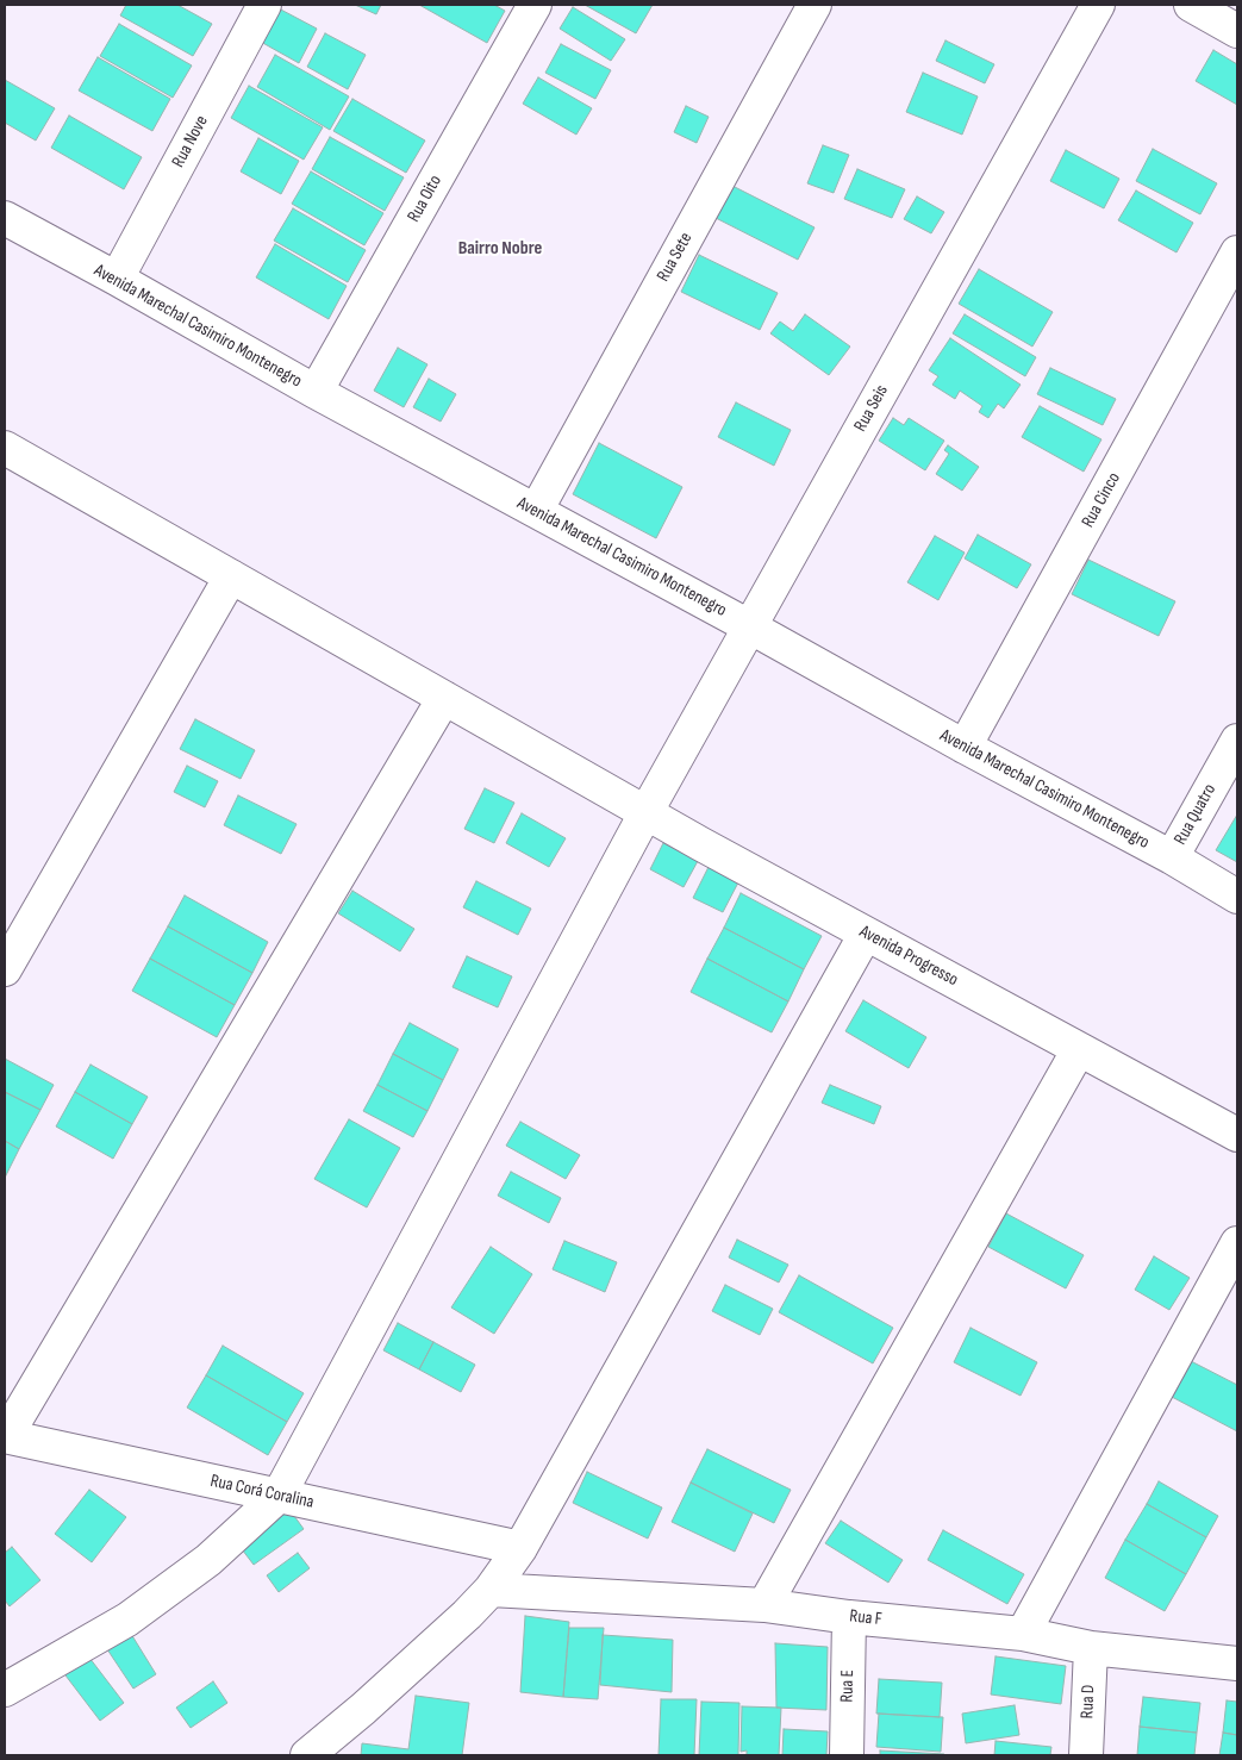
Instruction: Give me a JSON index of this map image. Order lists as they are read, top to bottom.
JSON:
{
  "streets": {
    "street": [
      "Rua Nove",
      "Rua Oito",
      "Rua Sete",
      "Avenida Marechal Casimiro Montenegro",
      "Rua Seis",
      "Rua Cinco",
      "Rua Quatro",
      "Avenida Progresso",
      "Rua Corá Coralina",
      "Rua F",
      "Rua E",
      "Rua D"
    ]
  },
  "crossings": [
    ["Rua Nove", "Avenida Marechal Casimiro Montenegro"],
    ["Rua Oito", "Avenida Marechal Casimiro Montenegro"],
    ["Rua Sete", "Avenida Marechal Casimiro Montenegro"],
    ["Avenida Marechal Casimiro Montenegro", "Rua Seis"],
    ["Avenida Marechal Casimiro Montenegro", "Rua Cinco"],
    ["Avenida Marechal Casimiro Montenegro", "Rua Quatro"],
    ["Rua Seis", "Avenida Progresso"],
    ["Rua Seis", "Rua Corá Coralina"],
    ["Rua F", "Rua E"],
    ["Rua F", "Rua D"]
  ],
  "districts": ["Bairro Nobre"]
}
